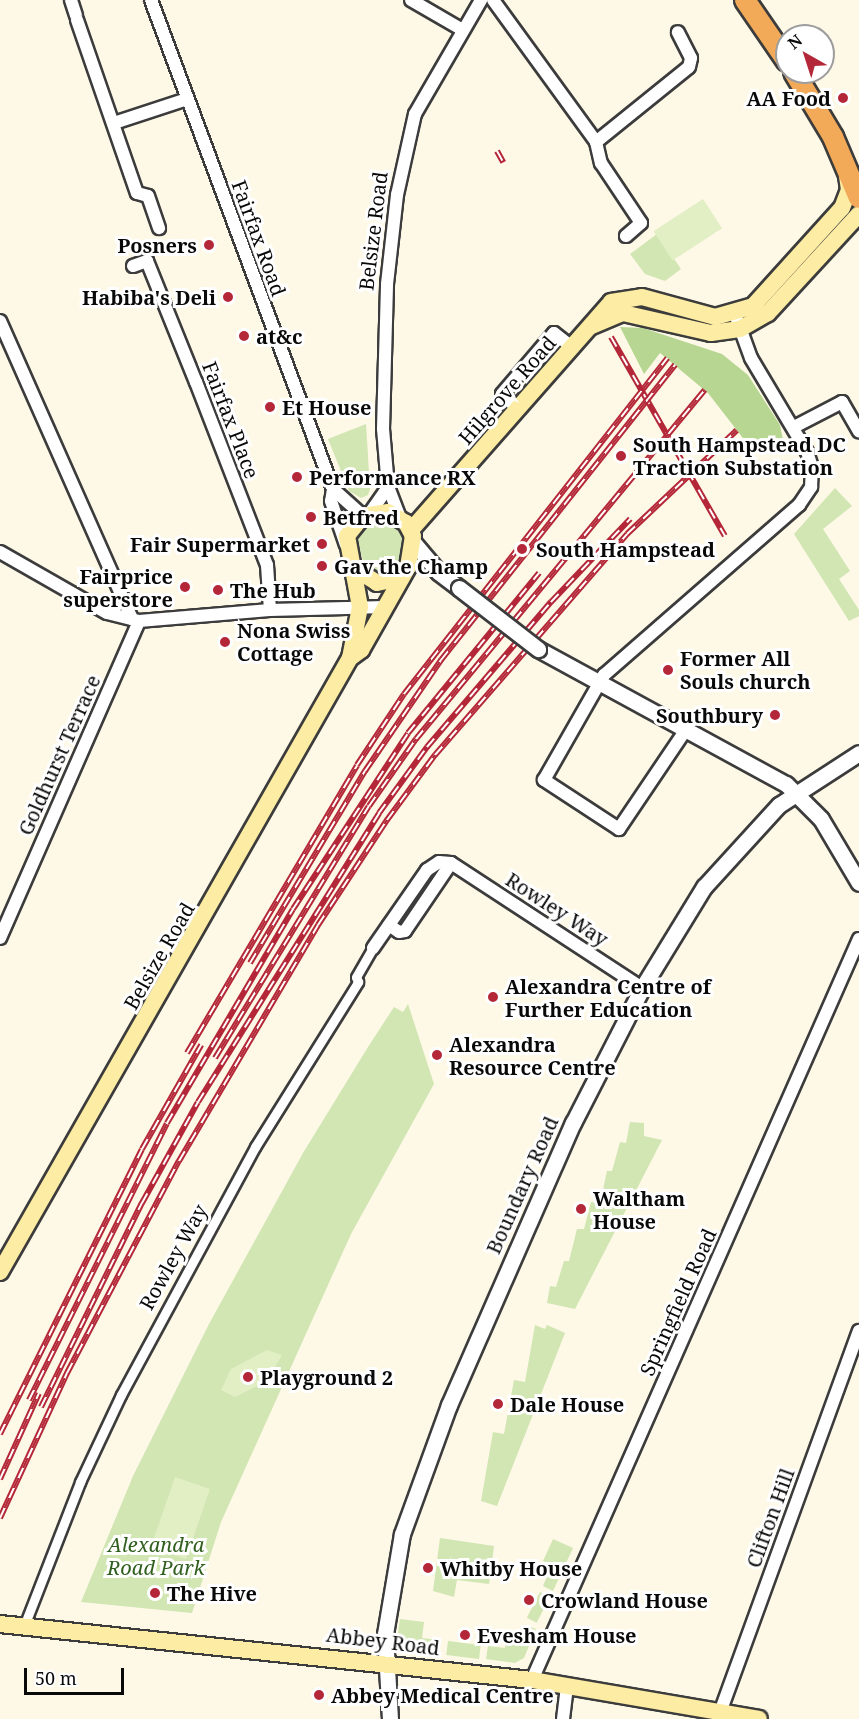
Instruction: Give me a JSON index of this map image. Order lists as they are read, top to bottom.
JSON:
{
  "streets": {
    "main road": ["Belsize Road", "Hilgrove Road", "Abbey Road"],
    "street": [
      "Fairfax Road",
      "Fairfax Place",
      "Goldhurst Terrace",
      "Rowley Way",
      "Boundary Road",
      "Springfield Road",
      "Clifton Hill"
    ]
  },
  "crossings": [
    ["Belsize Road", "Fairfax Road"],
    ["Belsize Road", "Hilgrove Road"],
    ["Fairfax Road", "Hilgrove Road"],
    ["Rowley Way", "Boundary Road"],
    ["Rowley Way", "Abbey Road"],
    ["Boundary Road", "Abbey Road"],
    ["Springfield Road", "Abbey Road"],
    ["Clifton Hill", "Abbey Road"]
  ],
  "parks": ["Alexandra Road Park"],
  "places": [
    "AA Food",
    "Posners",
    "Habiba's Deli",
    "at&c",
    "Et House",
    "South Hampstead DC Traction Substation",
    "Performance RX",
    "Betfred",
    "Fair Supermarket",
    "South Hampstead",
    "Gav the Champ",
    "Fairprice superstore",
    "The Hub",
    "Nona Swiss Cottage",
    "Former All Souls church",
    "Southbury",
    "Alexandra Centre of Further Education",
    "Alexandra Resource Centre",
    "Waltham House",
    "Playground 2",
    "Dale House",
    "Whitby House",
    "The Hive",
    "Crowland House",
    "Evesham House",
    "Abbey Medical Centre"
  ],
  "scale_bar": "50 m",
  "north": "top left"
}
